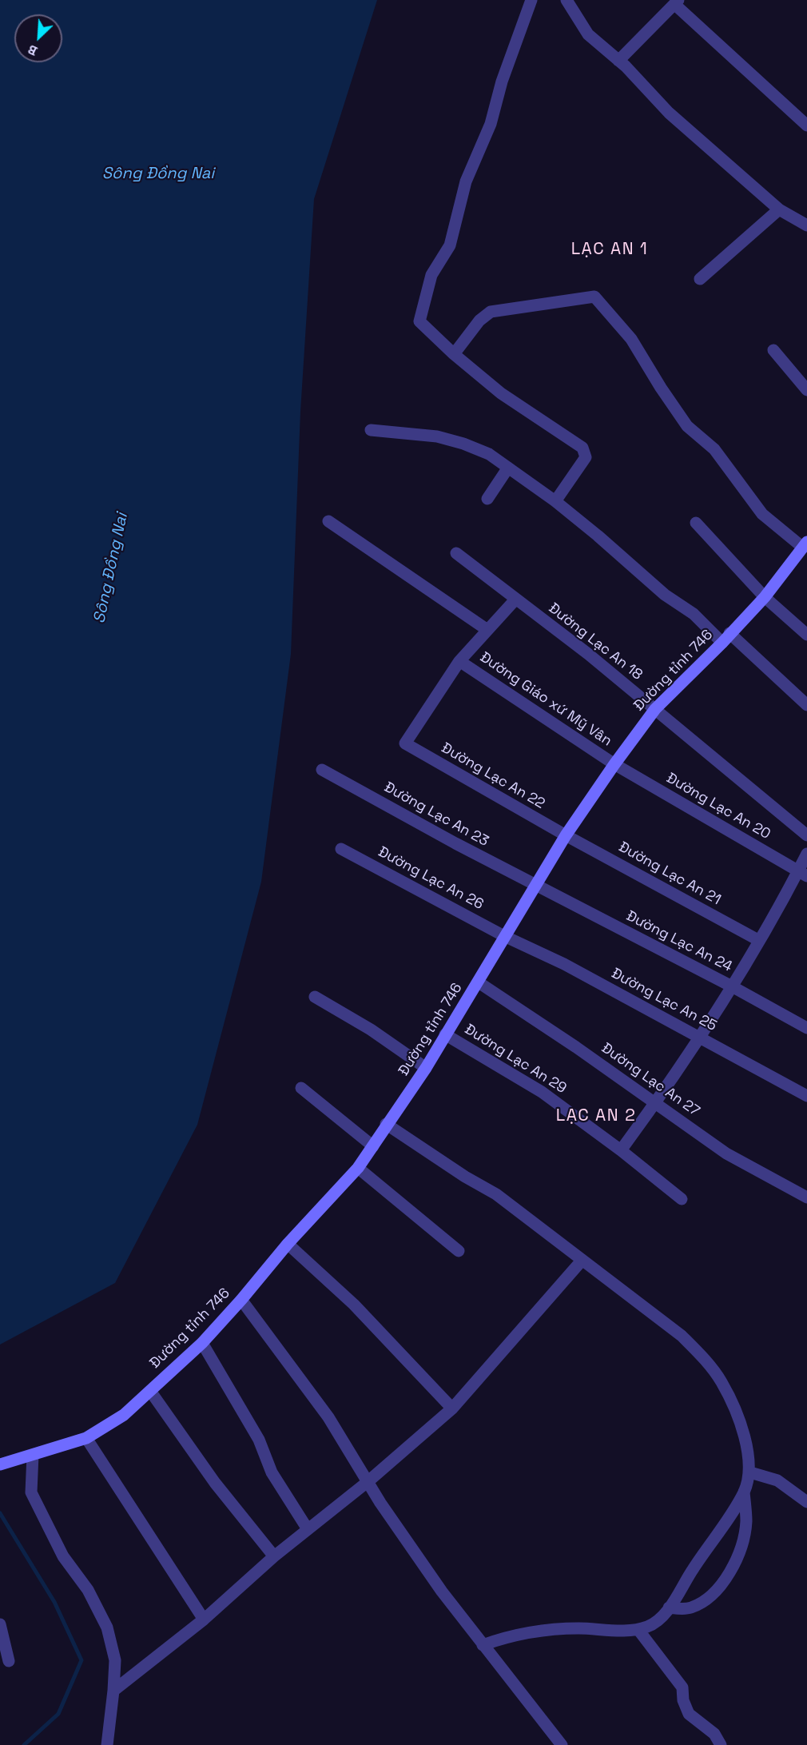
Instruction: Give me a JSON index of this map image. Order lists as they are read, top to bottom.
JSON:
{
  "streets": {
    "main road": ["Đường tỉnh 746"],
    "street": [
      "Đường Lạc An 18",
      "Đường Giáo xứ Mỹ Vân",
      "Đường Lạc An 22",
      "Đường Lạc An 20",
      "Đường Lạc An 23",
      "Đường Lạc An 21",
      "Đường Lạc An 26",
      "Đường Lạc An 24",
      "Đường Lạc An 25",
      "Đường Lạc An 29",
      "Đường Lạc An 27"
    ]
  },
  "crossings": [
    ["Đường Lạc An 18", "Đường tỉnh 746"],
    ["Đường tỉnh 746", "Đường Giáo xứ Mỹ Vân"],
    ["Đường tỉnh 746", "Đường Lạc An 22"],
    ["Đường tỉnh 746", "Đường Lạc An 20"],
    ["Đường tỉnh 746", "Đường Lạc An 23"],
    ["Đường tỉnh 746", "Đường Lạc An 21"],
    ["Đường tỉnh 746", "Đường Lạc An 26"],
    ["Đường tỉnh 746", "Đường Lạc An 24"],
    ["Đường tỉnh 746", "Đường Lạc An 25"],
    ["Đường tỉnh 746", "Đường Lạc An 29"],
    ["Đường tỉnh 746", "Đường Lạc An 27"],
    ["Đường Giáo xứ Mỹ Vân", "Đường Lạc An 22"],
    ["Đường Giáo xứ Mỹ Vân", "Đường Lạc An 20"],
    ["Đường Lạc An 22", "Đường Lạc An 21"],
    ["Đường Lạc An 23", "Đường Lạc An 24"],
    ["Đường Lạc An 26", "Đường Lạc An 25"]
  ],
  "districts": ["LẠC AN 1", "LẠC AN 2"],
  "water": ["Sông Đồng Nai"],
  "north": "bottom left"
}
